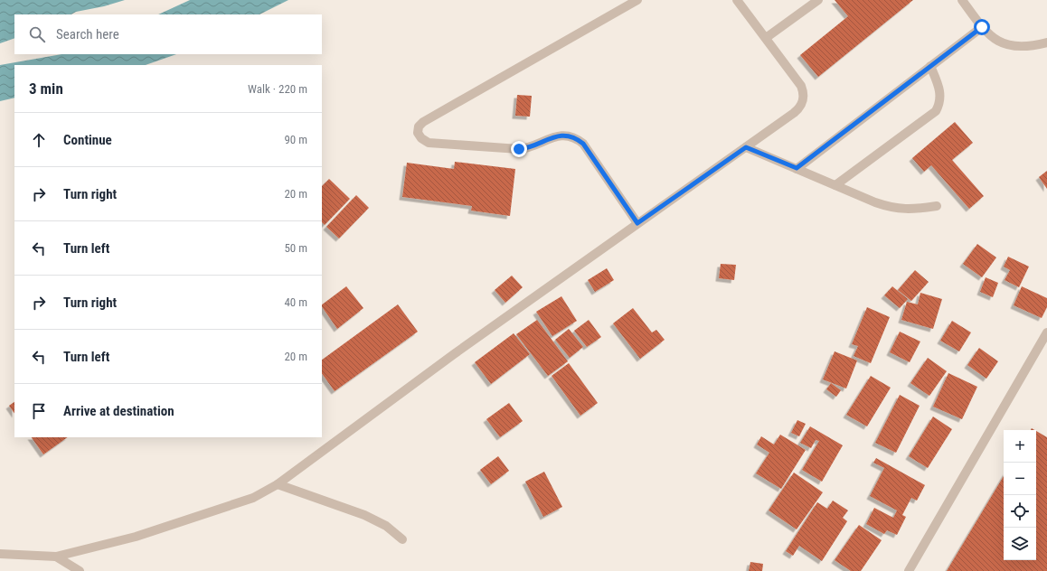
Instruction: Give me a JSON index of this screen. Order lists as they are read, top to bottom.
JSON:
{
  "page": {
    "search": "Search here",
    "heading": ["3 min", "Walk · 220 m"],
    "list": [
      ["Continue", "90 m"],
      ["Turn right", "20 m"],
      ["Turn left", "50 m"],
      ["Turn right", "40 m"],
      ["Turn left", "20 m"],
      "Arrive at destination"
    ],
    "map_buttons": ["+", "−"]
  }
}
